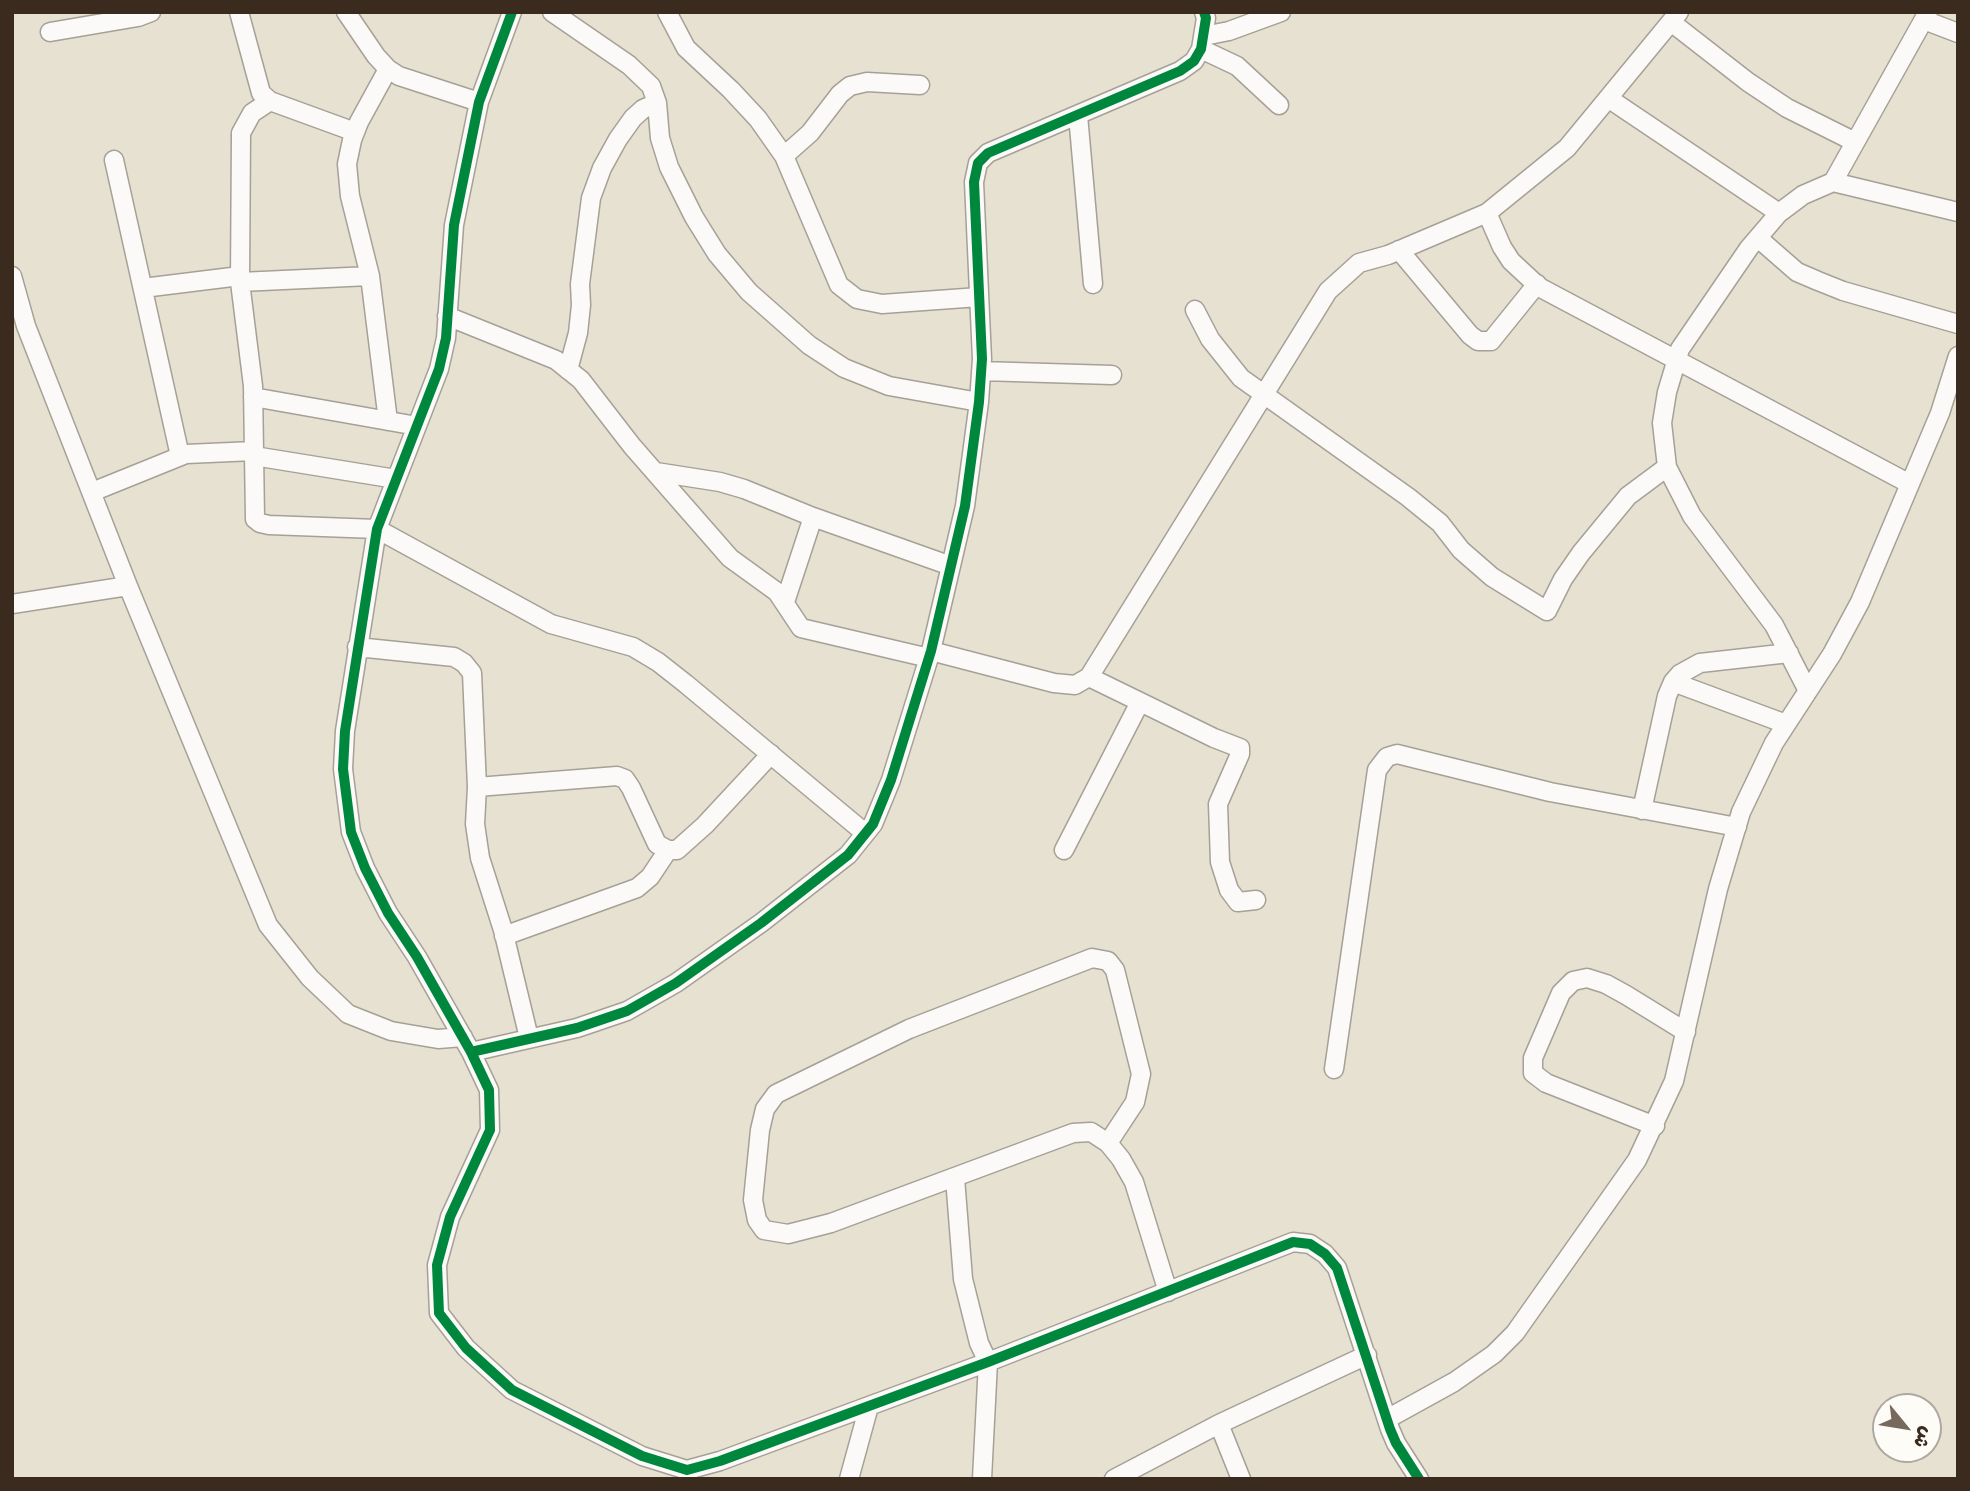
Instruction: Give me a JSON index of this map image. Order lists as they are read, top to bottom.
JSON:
{
  "north": "bottom right"
}
